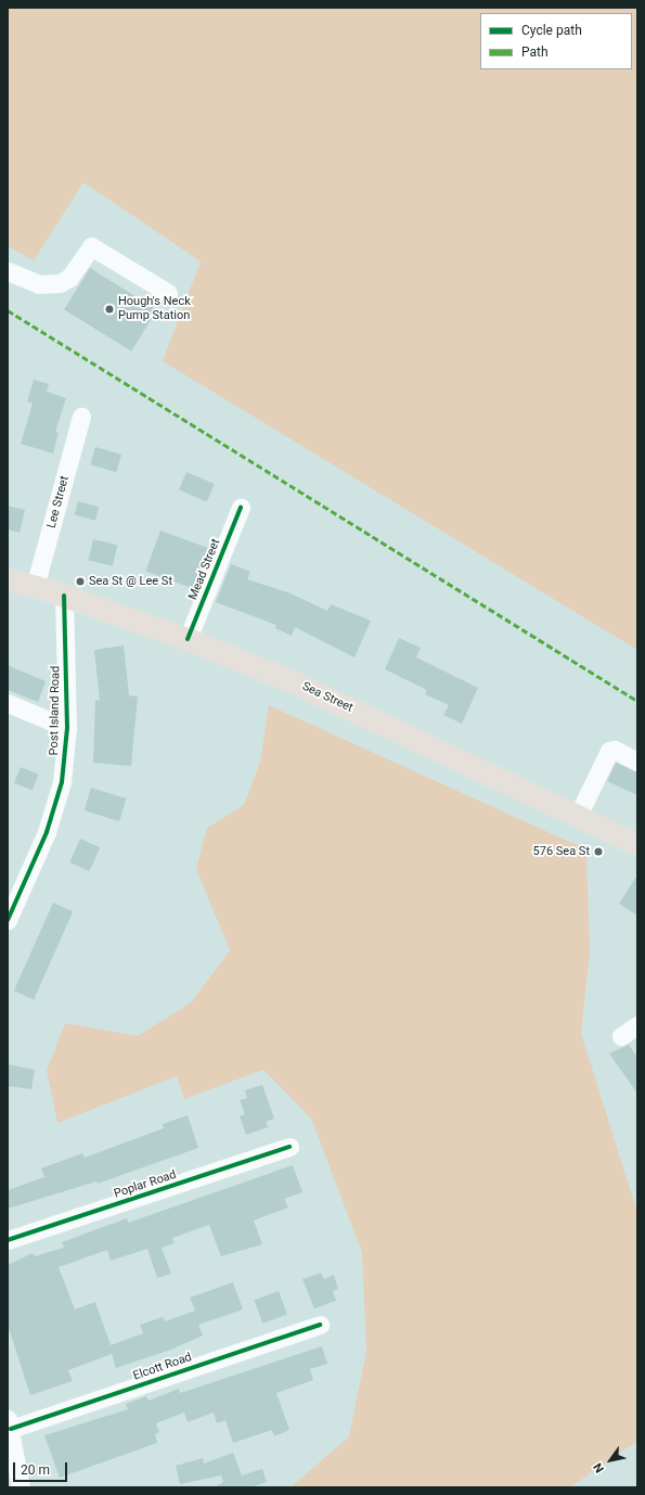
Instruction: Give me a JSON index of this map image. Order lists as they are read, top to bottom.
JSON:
{
  "streets": {
    "main road": ["Sea Street"],
    "street": [
      "Lee Street",
      "Mead Street",
      "Post Island Road",
      "Poplar Road",
      "Elcott Road"
    ]
  },
  "crossings": [
    ["Lee Street", "Sea Street"],
    ["Mead Street", "Sea Street"],
    ["Sea Street", "Post Island Road"]
  ],
  "places": ["Hough's Neck Pump Station", "Sea St @ Lee St", "576 Sea St"],
  "legend": ["Cycle path", "Path"],
  "scale_bar": "20 m",
  "north": "bottom left"
}
